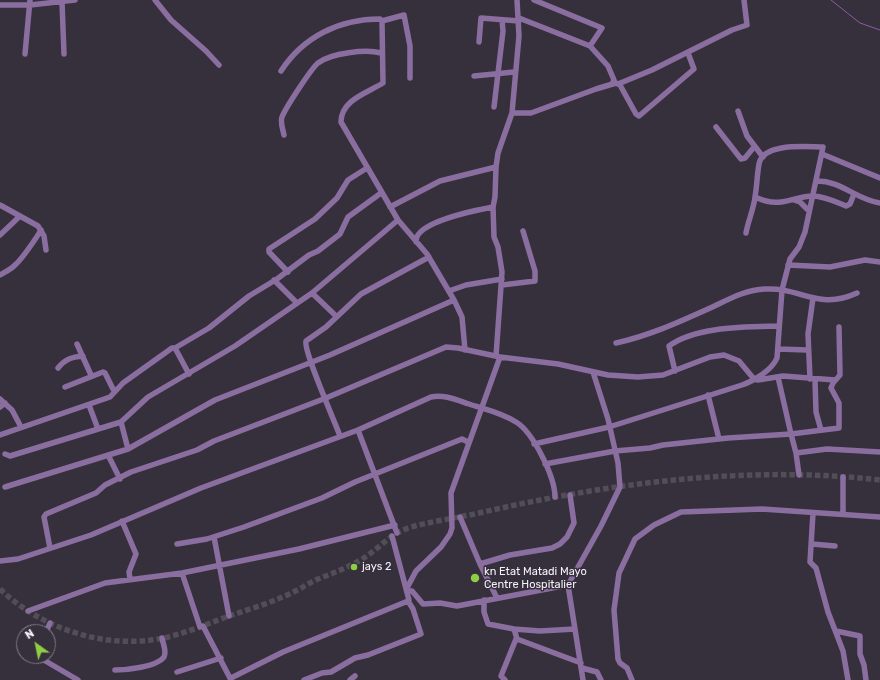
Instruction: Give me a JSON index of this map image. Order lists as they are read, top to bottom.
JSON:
{
  "places": ["jays 2", "kn Etat Matadi Mayo Centre Hospitalier"],
  "north": "top left"
}
